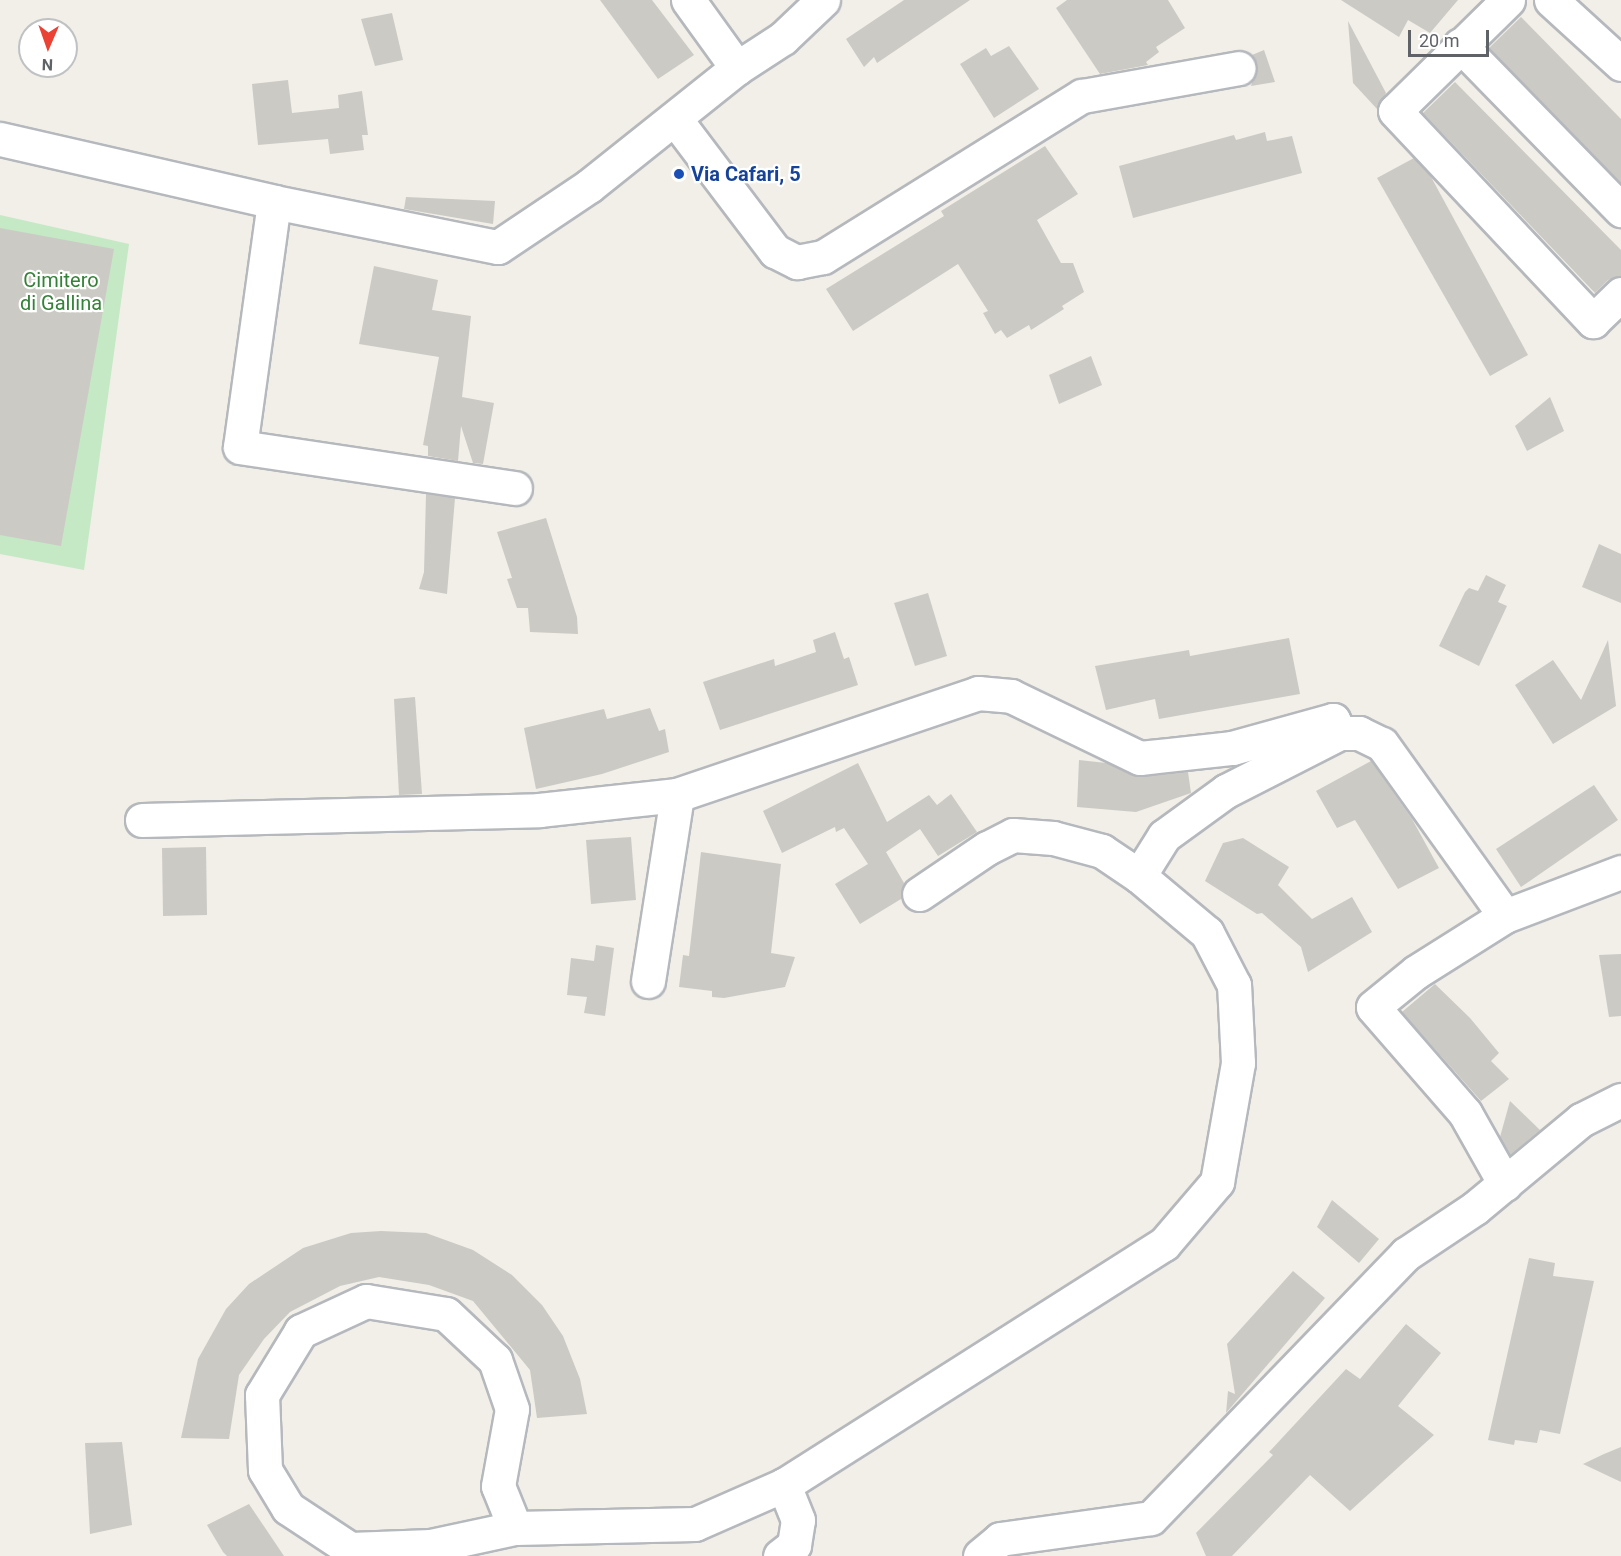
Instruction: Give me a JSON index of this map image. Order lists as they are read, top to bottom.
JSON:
{
  "parks": ["Cimitero di Gallina"],
  "places": ["Via Cafari, 5"],
  "scale_bar": "20 m",
  "north": "bottom"
}
